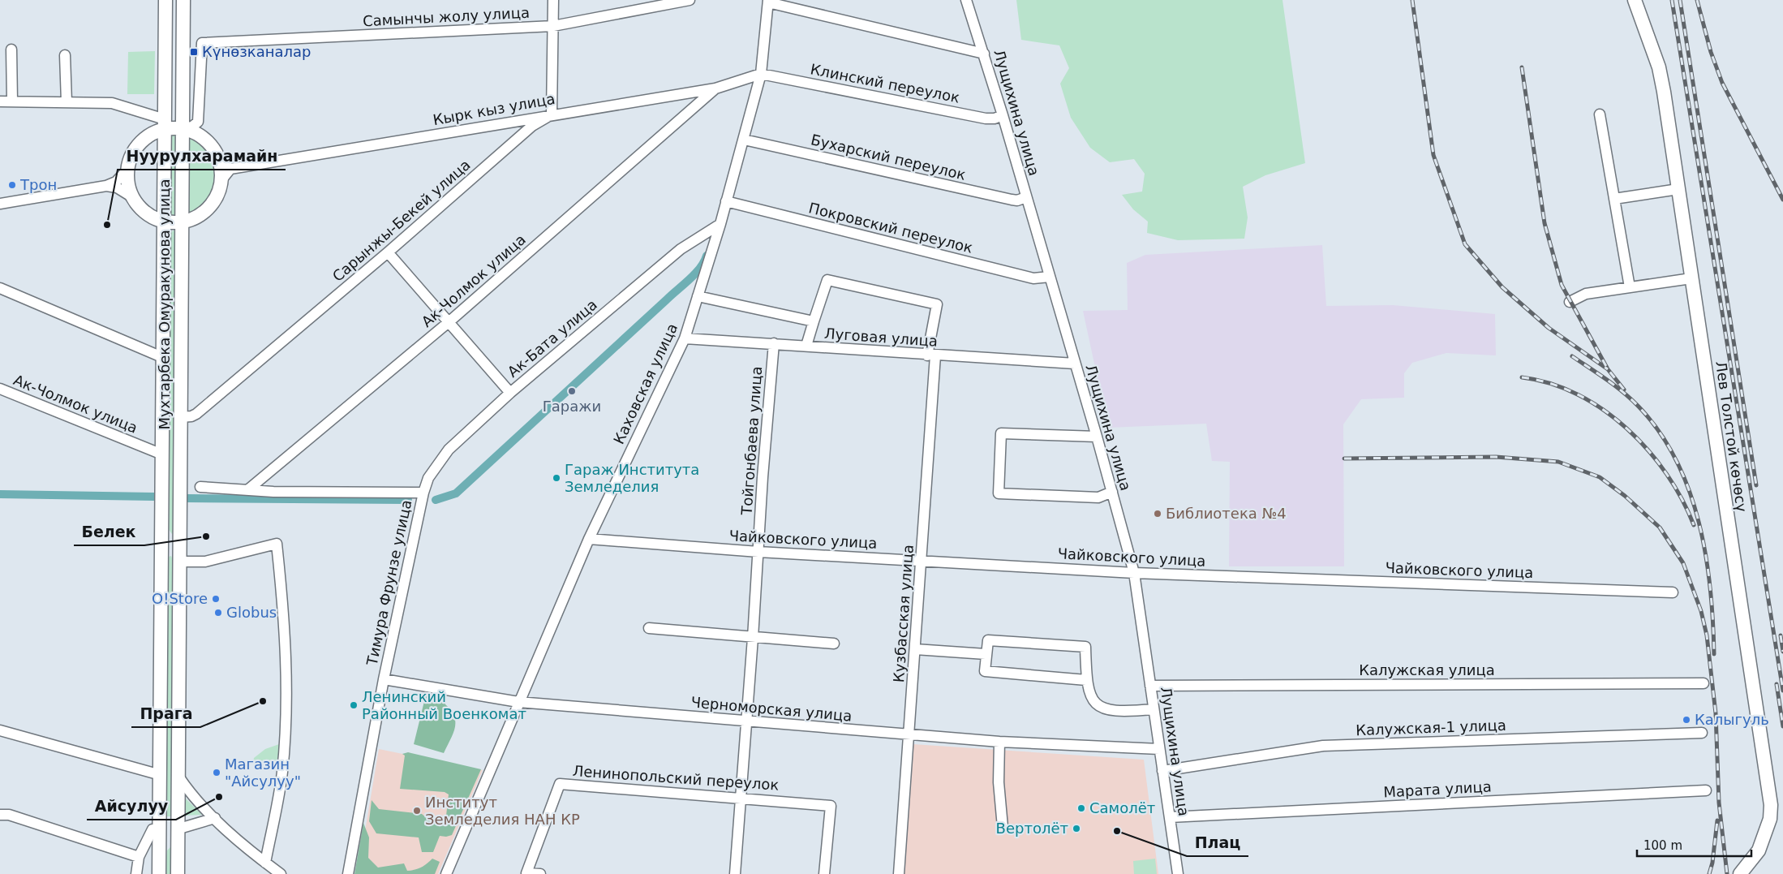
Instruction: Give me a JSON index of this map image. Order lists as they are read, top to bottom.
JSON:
{
  "streets": {
    "main road": ["Мухтарбека Омуракунова улица", "Лев Толстой көчөсү"],
    "street": [
      "Самынчы жолу улица",
      "Клинский переулок",
      "Кырк кыз улица",
      "Лущихина улица",
      "Бухарский переулок",
      "Сарынжы-Бекей улица",
      "Покровский переулок",
      "Ак-Чолмок улица",
      "Луговая улица",
      "Ак-Бата улица",
      "Каховская улица",
      "Тойгонбаева улица",
      "Чайковского улица",
      "Тимура Фрунзе улица",
      "Кузбасская улица",
      "Калужская улица",
      "Черноморская улица",
      "Калужская-1 улица",
      "Ленинопольский переулок",
      "Марата улица"
    ]
  },
  "crossings": [
    ["Самынчы жолу улица", "Мухтарбека Омуракунова улица"],
    ["Клинский переулок", "Кырк кыз улица"],
    ["Клинский переулок", "Лущихина улица"],
    ["Клинский переулок", "Каховская улица"],
    ["Кырк кыз улица", "Сарынжы-Бекей улица"],
    ["Кырк кыз улица", "Ак-Чолмок улица"],
    ["Кырк кыз улица", "Каховская улица"],
    ["Лущихина улица", "Бухарский переулок"],
    ["Лущихина улица", "Покровский переулок"],
    ["Лущихина улица", "Луговая улица"],
    ["Лущихина улица", "Чайковского улица"],
    ["Лущихина улица", "Калужская улица"],
    ["Лущихина улица", "Черноморская улица"],
    ["Лущихина улица", "Калужская-1 улица"],
    ["Лущихина улица", "Марата улица"],
    ["Бухарский переулок", "Каховская улица"],
    ["Сарынжы-Бекей улица", "Мухтарбека Омуракунова улица"],
    ["Покровский переулок", "Каховская улица"],
    ["Ак-Чолмок улица", "Мухтарбека Омуракунова улица"],
    ["Ак-Чолмок улица", "Тимура Фрунзе улица"],
    ["Луговая улица", "Каховская улица"],
    ["Луговая улица", "Тойгонбаева улица"],
    ["Луговая улица", "Кузбасская улица"],
    ["Ак-Бата улица", "Каховская улица"],
    ["Ак-Бата улица", "Тимура Фрунзе улица"],
    ["Каховская улица", "Чайковского улица"],
    ["Каховская улица", "Черноморская улица"],
    ["Тойгонбаева улица", "Чайковского улица"],
    ["Тойгонбаева улица", "Черноморская улица"],
    ["Тойгонбаева улица", "Ленинопольский переулок"],
    ["Чайковского улица", "Кузбасская улица"],
    ["Тимура Фрунзе улица", "Черноморская улица"],
    ["Кузбасская улица", "Черноморская улица"]
  ],
  "places": {
    "transit": ["Күнөзканалар"],
    "other": [
      "Трон",
      "Нуурулхарамайн",
      "Гаражи",
      "Гараж Института Земледелия",
      "Библиотека №4",
      "Белек",
      "O!Store",
      "Globus",
      "Прага",
      "Ленинский Районный Военкомат",
      "Калыгуль",
      "Магазин \"Айсулуу\"",
      "Айсулуу",
      "Самолёт",
      "Институт Земледелия НАН КР",
      "Вертолёт",
      "Плац"
    ]
  },
  "scale_bar": "100 m"
}
